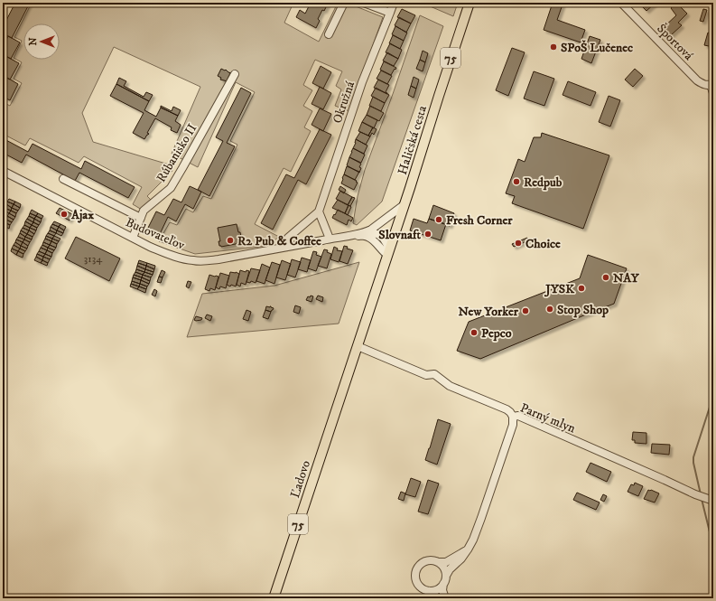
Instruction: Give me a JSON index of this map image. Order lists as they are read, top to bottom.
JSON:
{
  "streets": {
    "main road": ["75", "Haličská cesta", "Ľadovo"],
    "street": [
      "Športová",
      "Okružná",
      "Rúbanisko II",
      "Budovateľov",
      "Parný mlyn"
    ]
  },
  "crossings": [
    ["Okružná", "Budovateľov"],
    ["Haličská cesta", "Budovateľov"],
    ["Haličská cesta", "Parný mlyn"],
    ["Haličská cesta", "Ľadovo"],
    ["Rúbanisko II", "Budovateľov"],
    ["Parný mlyn", "Ľadovo"]
  ],
  "places": [
    "SPoŠ Lučenec",
    "Redpub",
    "Ajax",
    "Fresh Corner",
    "Slovnaft",
    "R2 Pub & Coffee",
    "Choice",
    "NAY",
    "JYSK",
    "Stop Shop",
    "New Yorker",
    "Pepco"
  ],
  "house_numbers": ["3134"],
  "north": "left"
}
